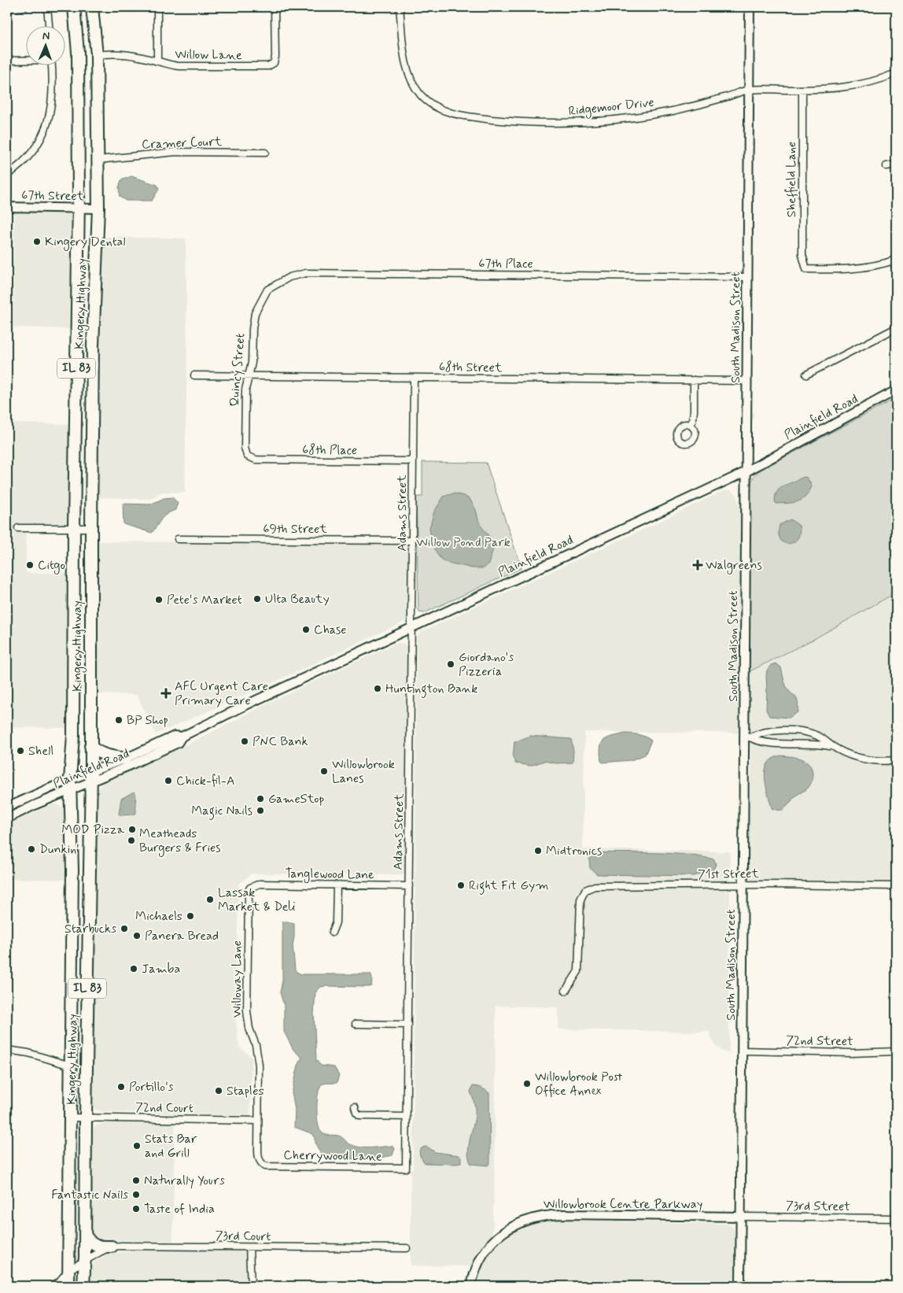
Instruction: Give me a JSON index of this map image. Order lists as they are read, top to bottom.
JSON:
{
  "streets": {
    "highway": ["Kingery Highway", "IL 83"],
    "street": [
      "Willow Lane",
      "Ridgemoor Drive",
      "Cramer Court",
      "Sheffield Lane",
      "67th Street",
      "67th Place",
      "South Madison Street",
      "68th Street",
      "Quincy Street",
      "Plainfield Road",
      "68th Place",
      "Adams Street",
      "69th Street",
      "Tanglewood Lane",
      "71st Street",
      "Willoway Lane",
      "72nd Street",
      "72nd Court",
      "Cherrywood Lane",
      "Willowbrook Centre Parkway",
      "73rd Street",
      "73rd Court"
    ]
  },
  "crossings": [
    ["Willow Lane", "Kingery Highway"],
    ["Ridgemoor Drive", "Sheffield Lane"],
    ["Ridgemoor Drive", "South Madison Street"],
    ["Cramer Court", "Kingery Highway"],
    ["67th Street", "Kingery Highway"],
    ["67th Place", "South Madison Street"],
    ["67th Place", "Quincy Street"],
    ["Kingery Highway", "Plainfield Road"],
    ["Kingery Highway", "72nd Court"],
    ["Kingery Highway", "73rd Court"],
    ["South Madison Street", "68th Street"],
    ["South Madison Street", "Plainfield Road"],
    ["South Madison Street", "71st Street"],
    ["South Madison Street", "72nd Street"],
    ["South Madison Street", "Willowbrook Centre Parkway"],
    ["South Madison Street", "73rd Street"],
    ["68th Street", "Quincy Street"],
    ["68th Street", "Adams Street"],
    ["Quincy Street", "68th Place"],
    ["Plainfield Road", "Adams Street"],
    ["68th Place", "Adams Street"],
    ["Adams Street", "69th Street"],
    ["Adams Street", "Tanglewood Lane"],
    ["Adams Street", "Cherrywood Lane"],
    ["Tanglewood Lane", "Willoway Lane"],
    ["Willoway Lane", "72nd Court"],
    ["Willoway Lane", "Cherrywood Lane"],
    ["Willowbrook Centre Parkway", "73rd Street"]
  ],
  "parks": ["Willow Pond Park"],
  "places": {
    "other": [
      "Kingery Dental",
      "Citgo",
      "Ulta Beauty",
      "Pete's Market",
      "Chase",
      "Giordano's Pizzeria",
      "Huntington Bank",
      "BP Shop",
      "PNC Bank",
      "Shell",
      "Willowbrook Lanes",
      "Chick-fil-A",
      "GameStop",
      "Magic Nails",
      "MOD Pizza",
      "Meatheads Burgers & Fries",
      "Dunkin'",
      "Midtronics",
      "Right Fit Gym",
      "Lassak Market & Deli",
      "Michaels",
      "Starbucks",
      "Panera Bread",
      "Jamba",
      "Willowbrook Post Office Annex",
      "Portillo's",
      "Staples",
      "Stats Bar and Grill",
      "Naturally Yours",
      "Fantastic Nails",
      "Taste of India"
    ],
    "health": ["Walgreens", "AFC Urgent Care Primary Care"]
  },
  "north": "top"
}
